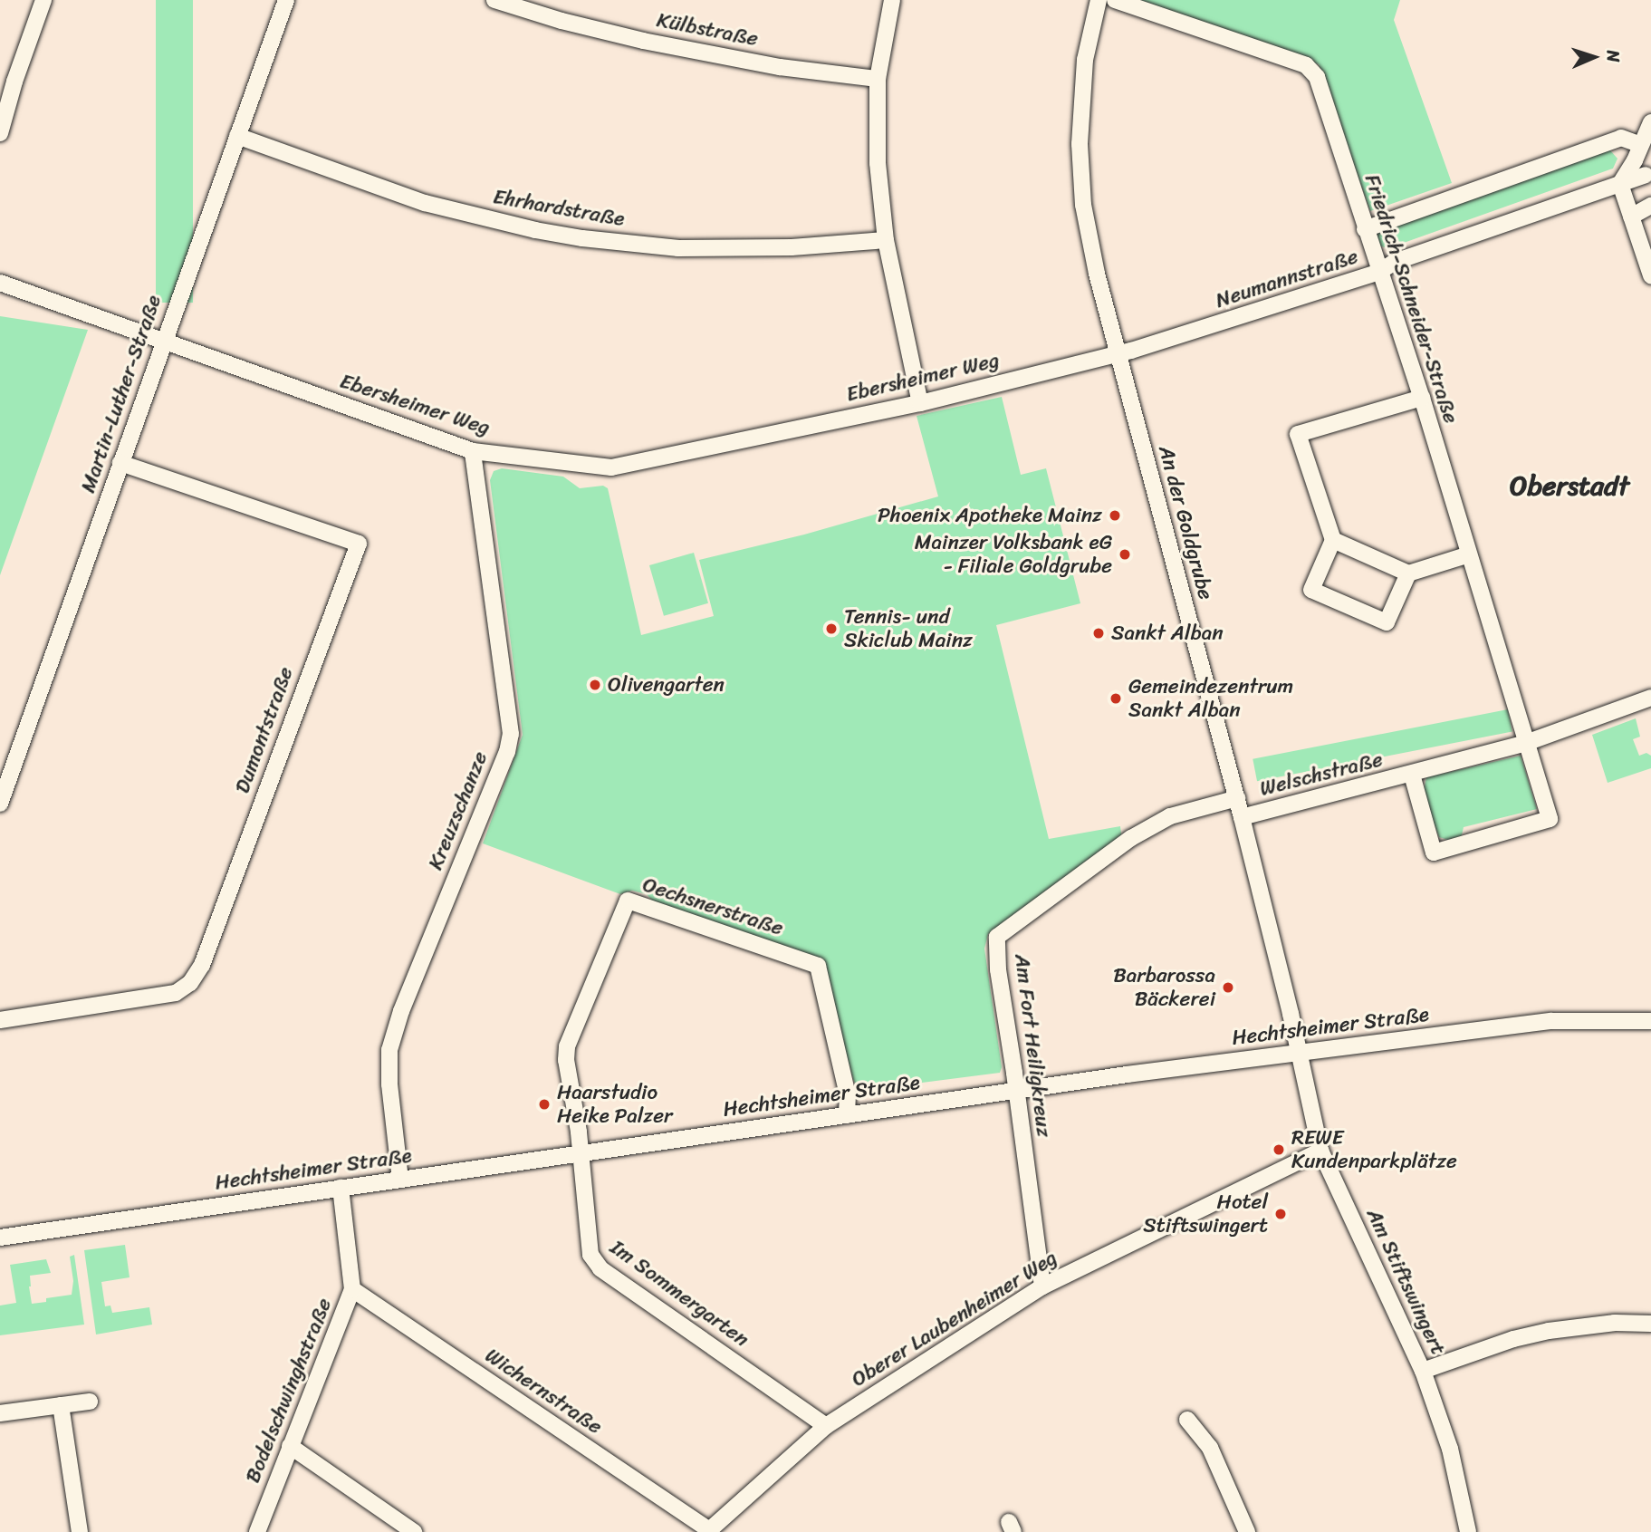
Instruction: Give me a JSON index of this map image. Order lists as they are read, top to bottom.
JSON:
{
  "streets": {
    "street": [
      "Külbstraße",
      "Ehrhardstraße",
      "Neumannstraße",
      "Friedrich-Schneider-Straße",
      "Ebersheimer Weg",
      "Martin-Luther-Straße",
      "An der Goldgrube",
      "Dumontstraße",
      "Welschstraße",
      "Kreuzschanze",
      "Oechsnerstraße",
      "Hechtsheimer Straße",
      "Am Fort Heiligkreuz",
      "Am Stiftswingert",
      "Im Sommergarten",
      "Oberer Laubenheimer Weg",
      "Bodelschwinghstraße",
      "Wichernstraße"
    ]
  },
  "crossings": [
    ["Ehrhardstraße", "Martin-Luther-Straße"],
    ["Neumannstraße", "Friedrich-Schneider-Straße"],
    ["Neumannstraße", "Ebersheimer Weg"],
    ["Neumannstraße", "An der Goldgrube"],
    ["Friedrich-Schneider-Straße", "Welschstraße"],
    ["Ebersheimer Weg", "Martin-Luther-Straße"],
    ["Ebersheimer Weg", "An der Goldgrube"],
    ["Ebersheimer Weg", "Kreuzschanze"],
    ["Martin-Luther-Straße", "Dumontstraße"],
    ["An der Goldgrube", "Welschstraße"],
    ["An der Goldgrube", "Hechtsheimer Straße"],
    ["An der Goldgrube", "Am Fort Heiligkreuz"],
    ["An der Goldgrube", "Am Stiftswingert"],
    ["Kreuzschanze", "Hechtsheimer Straße"],
    ["Oechsnerstraße", "Hechtsheimer Straße"],
    ["Oechsnerstraße", "Im Sommergarten"],
    ["Hechtsheimer Straße", "Am Fort Heiligkreuz"],
    ["Hechtsheimer Straße", "Am Stiftswingert"],
    ["Hechtsheimer Straße", "Im Sommergarten"],
    ["Hechtsheimer Straße", "Bodelschwinghstraße"],
    ["Am Fort Heiligkreuz", "Oberer Laubenheimer Weg"],
    ["Am Stiftswingert", "Oberer Laubenheimer Weg"],
    ["Im Sommergarten", "Oberer Laubenheimer Weg"],
    ["Oberer Laubenheimer Weg", "Wichernstraße"],
    ["Bodelschwinghstraße", "Wichernstraße"]
  ],
  "districts": ["Oberstadt"],
  "places": [
    "Phoenix Apotheke Mainz",
    "Mainzer Volksbank eG - Filiale Goldgrube",
    "Tennis- und Skiclub Mainz",
    "Sankt Alban",
    "Olivengarten",
    "Gemeindezentrum Sankt Alban",
    "Barbarossa Bäckerei",
    "Haarstudio Heike Palzer",
    "REWE Kundenparkplätze",
    "Hotel Stiftswingert"
  ],
  "north": "right"
}
